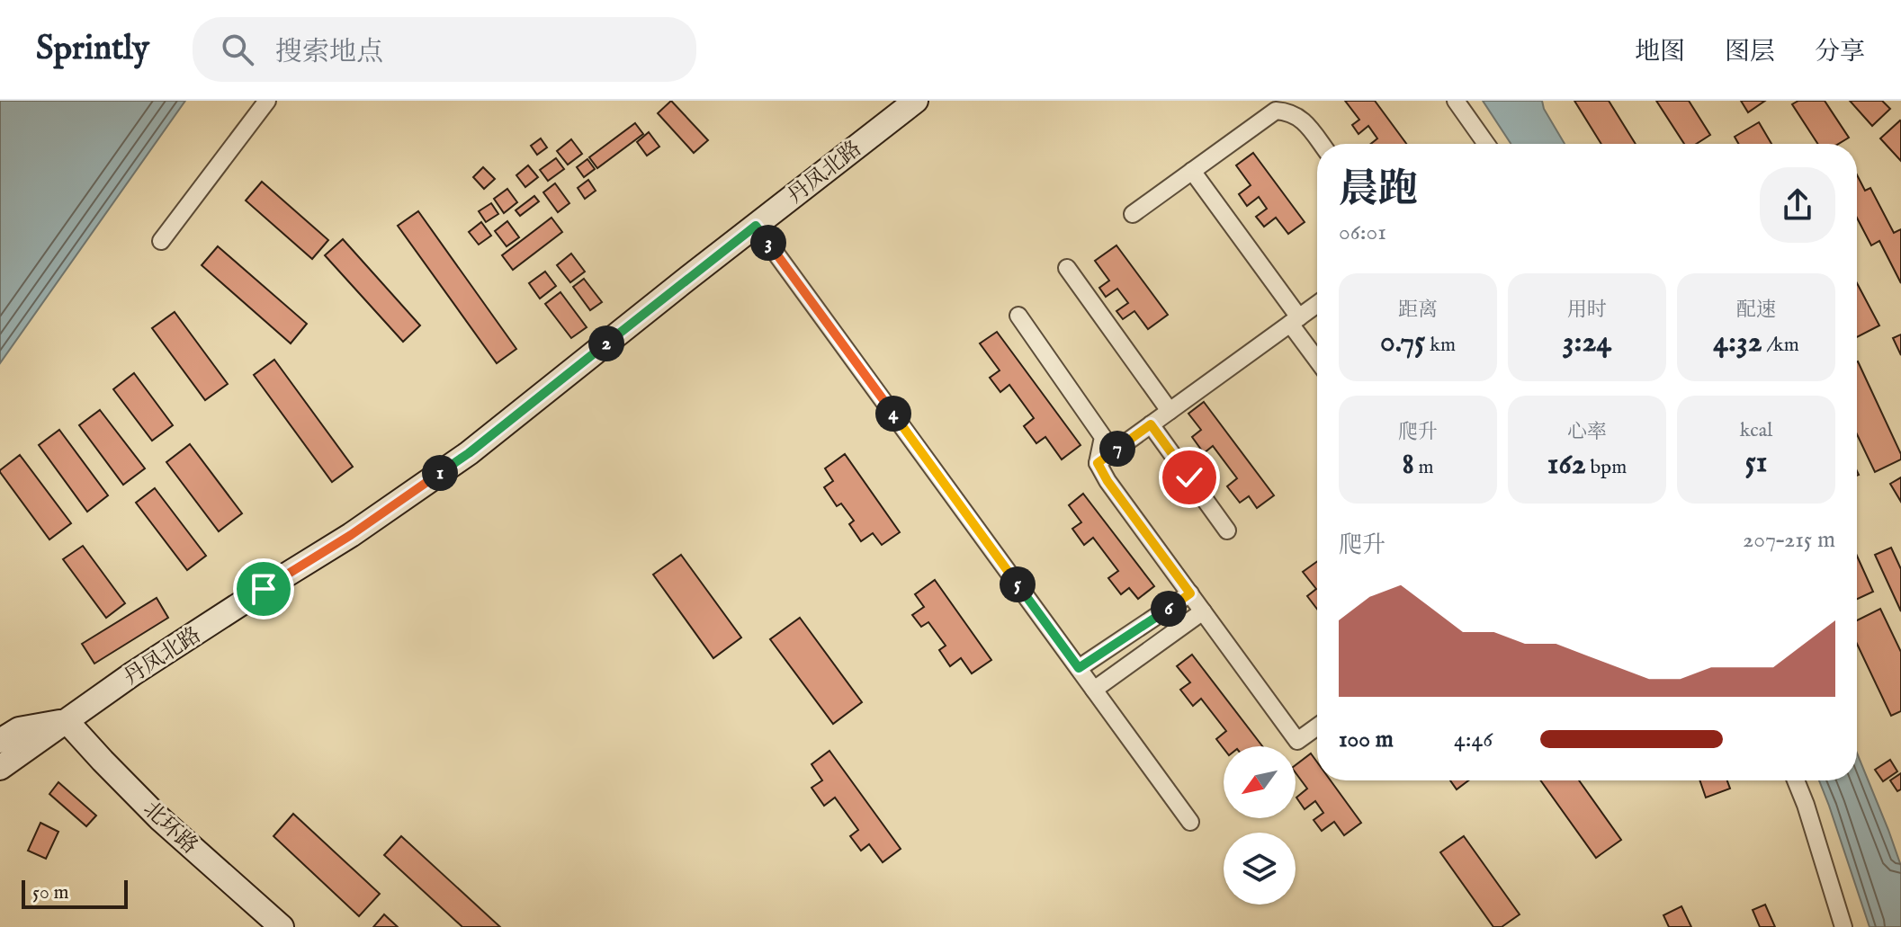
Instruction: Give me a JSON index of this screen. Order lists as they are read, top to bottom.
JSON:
{
  "streets": {
    "main road": ["丹凤北路", "北环路"]
  },
  "crossings": [
    ["丹凤北路", "北环路"]
  ],
  "scale_bar": "50 m",
  "north": "bottom left",
  "page": {
    "header": "Sprintly",
    "search": "搜索地点",
    "nav": ["地图", "图层", "分享"],
    "heading": ["晨跑", "06:01"],
    "pins": [
      "3",
      "2",
      "4",
      "7",
      "1",
      "5",
      "6"
    ],
    "stats": [
      ["距离", "0.75 km"],
      ["用时", "3:24"],
      ["配速", "4:32 /km"],
      ["爬升", "8 m"],
      ["心率", "162 bpm"],
      ["kcal", "51"]
    ],
    "chart": ["爬升", "207–215 m"],
    "list": [
      {
        "name": "100 m",
        "note": "4:46"
      }
    ],
    "scale": "50 m"
  }
}
